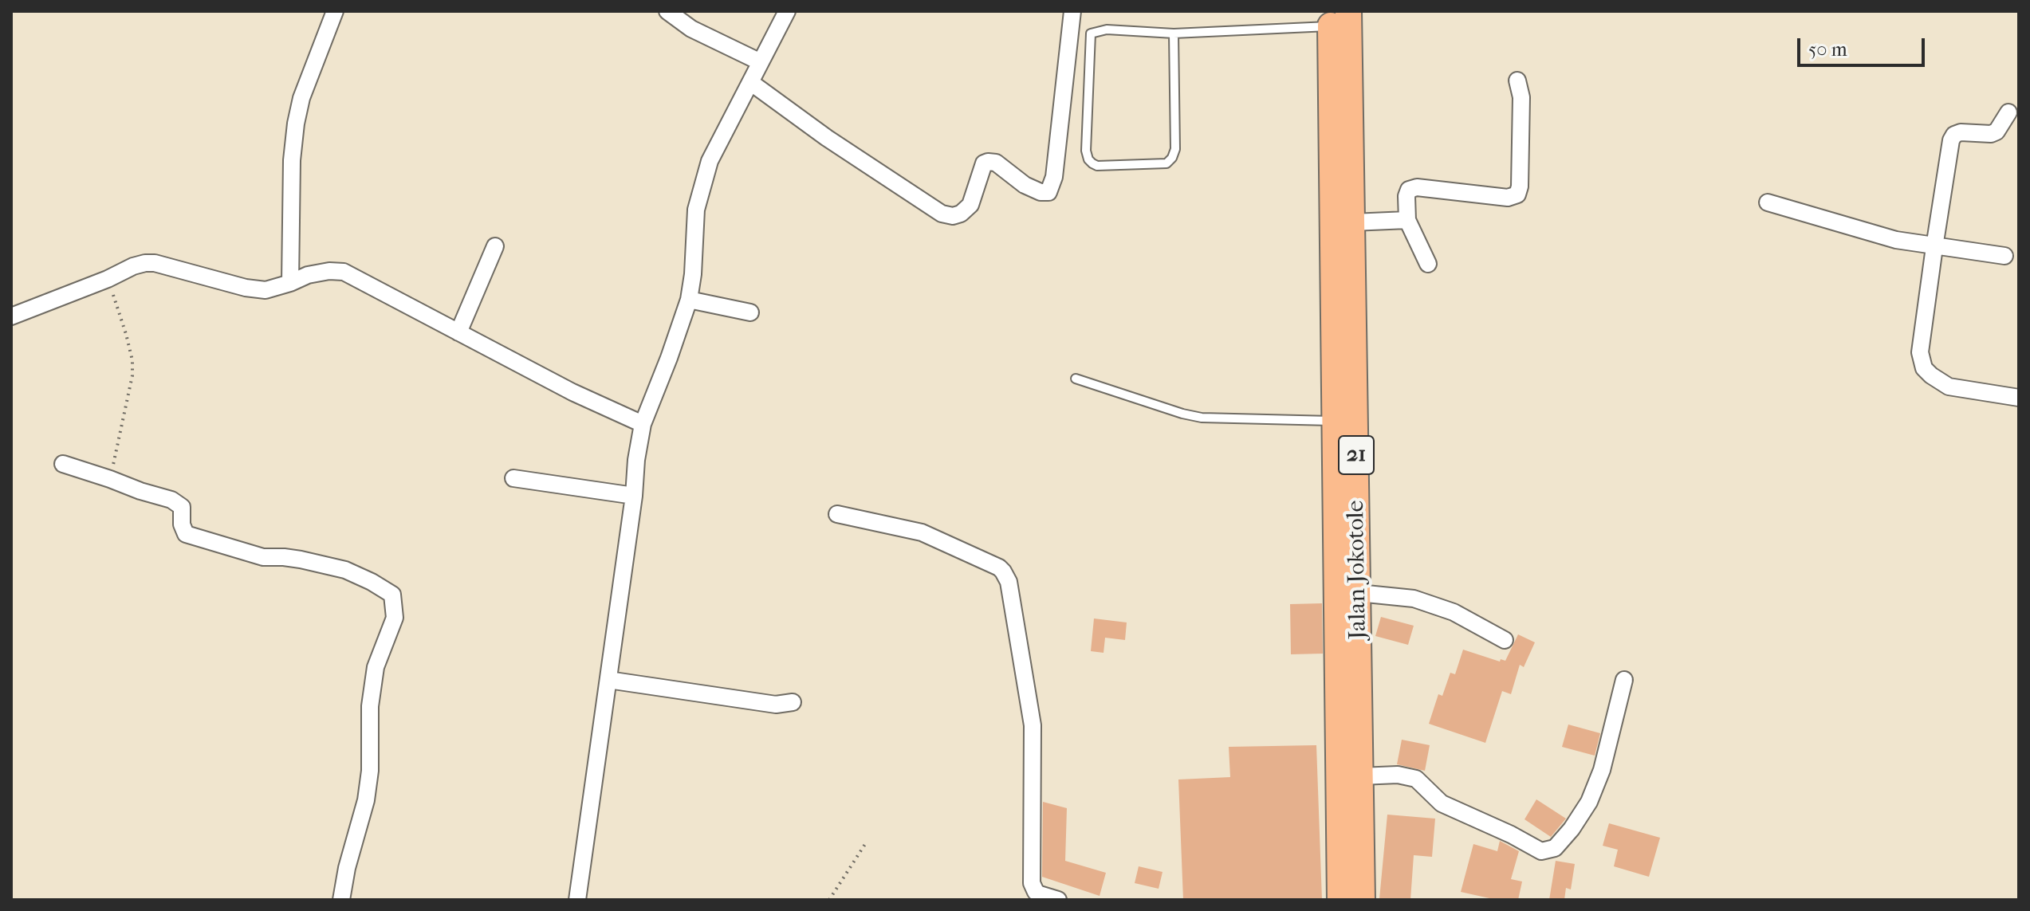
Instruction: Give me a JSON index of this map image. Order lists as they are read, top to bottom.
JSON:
{
  "streets": {
    "highway": ["21", "Jalan Jokotole"]
  },
  "scale_bar": "50 m"
}
